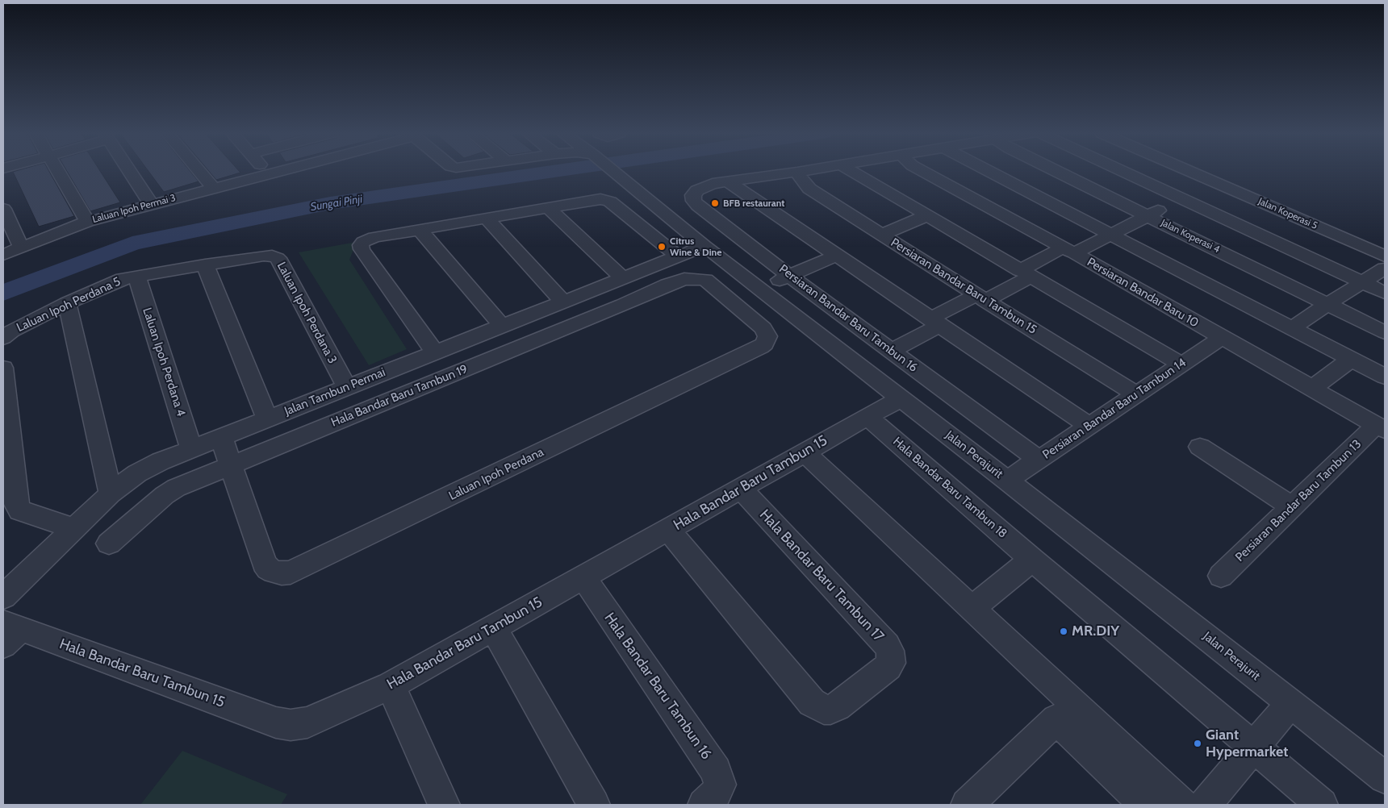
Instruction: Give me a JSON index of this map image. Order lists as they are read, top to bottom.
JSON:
{
  "streets": {
    "street": [
      "Laluan Ipoh Permai 3",
      "Jalan Koperasi 5",
      "Jalan Koperasi 4",
      "Persiaran Bandar Baru Tambun 15",
      "Persiaran Bandar Baru 10",
      "Laluan Ipoh Perdana 5",
      "Laluan Ipoh Perdana 3",
      "Persiaran Bandar Baru Tambun 16",
      "Laluan Ipoh Perdana 4",
      "Jalan Tambun Permai",
      "Hala Bandar Baru Tambun 19",
      "Persiaran Bandar Baru Tambun 14",
      "Jalan Perajurit",
      "Laluan Ipoh Perdana",
      "Hala Bandar Baru Tambun 15",
      "Hala Bandar Baru Tambun 18",
      "Persiaran Bandar Baru Tambun 13",
      "Hala Bandar Baru Tambun 17",
      "Hala Bandar Baru Tambun 16"
    ]
  },
  "crossings": [
    ["Persiaran Bandar Baru Tambun 15", "Persiaran Bandar Baru Tambun 14"],
    ["Persiaran Bandar Baru 10", "Persiaran Bandar Baru Tambun 14"],
    ["Persiaran Bandar Baru 10", "Persiaran Bandar Baru Tambun 13"],
    ["Laluan Ipoh Perdana 5", "Laluan Ipoh Perdana 3"],
    ["Laluan Ipoh Perdana 5", "Laluan Ipoh Perdana 4"],
    ["Laluan Ipoh Perdana 3", "Laluan Ipoh Perdana 4"],
    ["Laluan Ipoh Perdana 3", "Jalan Tambun Permai"],
    ["Persiaran Bandar Baru Tambun 16", "Persiaran Bandar Baru Tambun 14"],
    ["Laluan Ipoh Perdana 4", "Jalan Tambun Permai"],
    ["Jalan Tambun Permai", "Jalan Perajurit"],
    ["Jalan Tambun Permai", "Laluan Ipoh Perdana"],
    ["Hala Bandar Baru Tambun 19", "Laluan Ipoh Perdana"],
    ["Persiaran Bandar Baru Tambun 14", "Jalan Perajurit"],
    ["Jalan Perajurit", "Hala Bandar Baru Tambun 15"],
    ["Hala Bandar Baru Tambun 15", "Hala Bandar Baru Tambun 18"],
    ["Hala Bandar Baru Tambun 15", "Hala Bandar Baru Tambun 17"],
    ["Hala Bandar Baru Tambun 15", "Hala Bandar Baru Tambun 16"]
  ],
  "water": ["Sungai Pinji"],
  "places": [
    "BFB restaurant",
    "Citrus Wine & Dine",
    "MR.DIY",
    "Giant Hypermarket"
  ]
}
